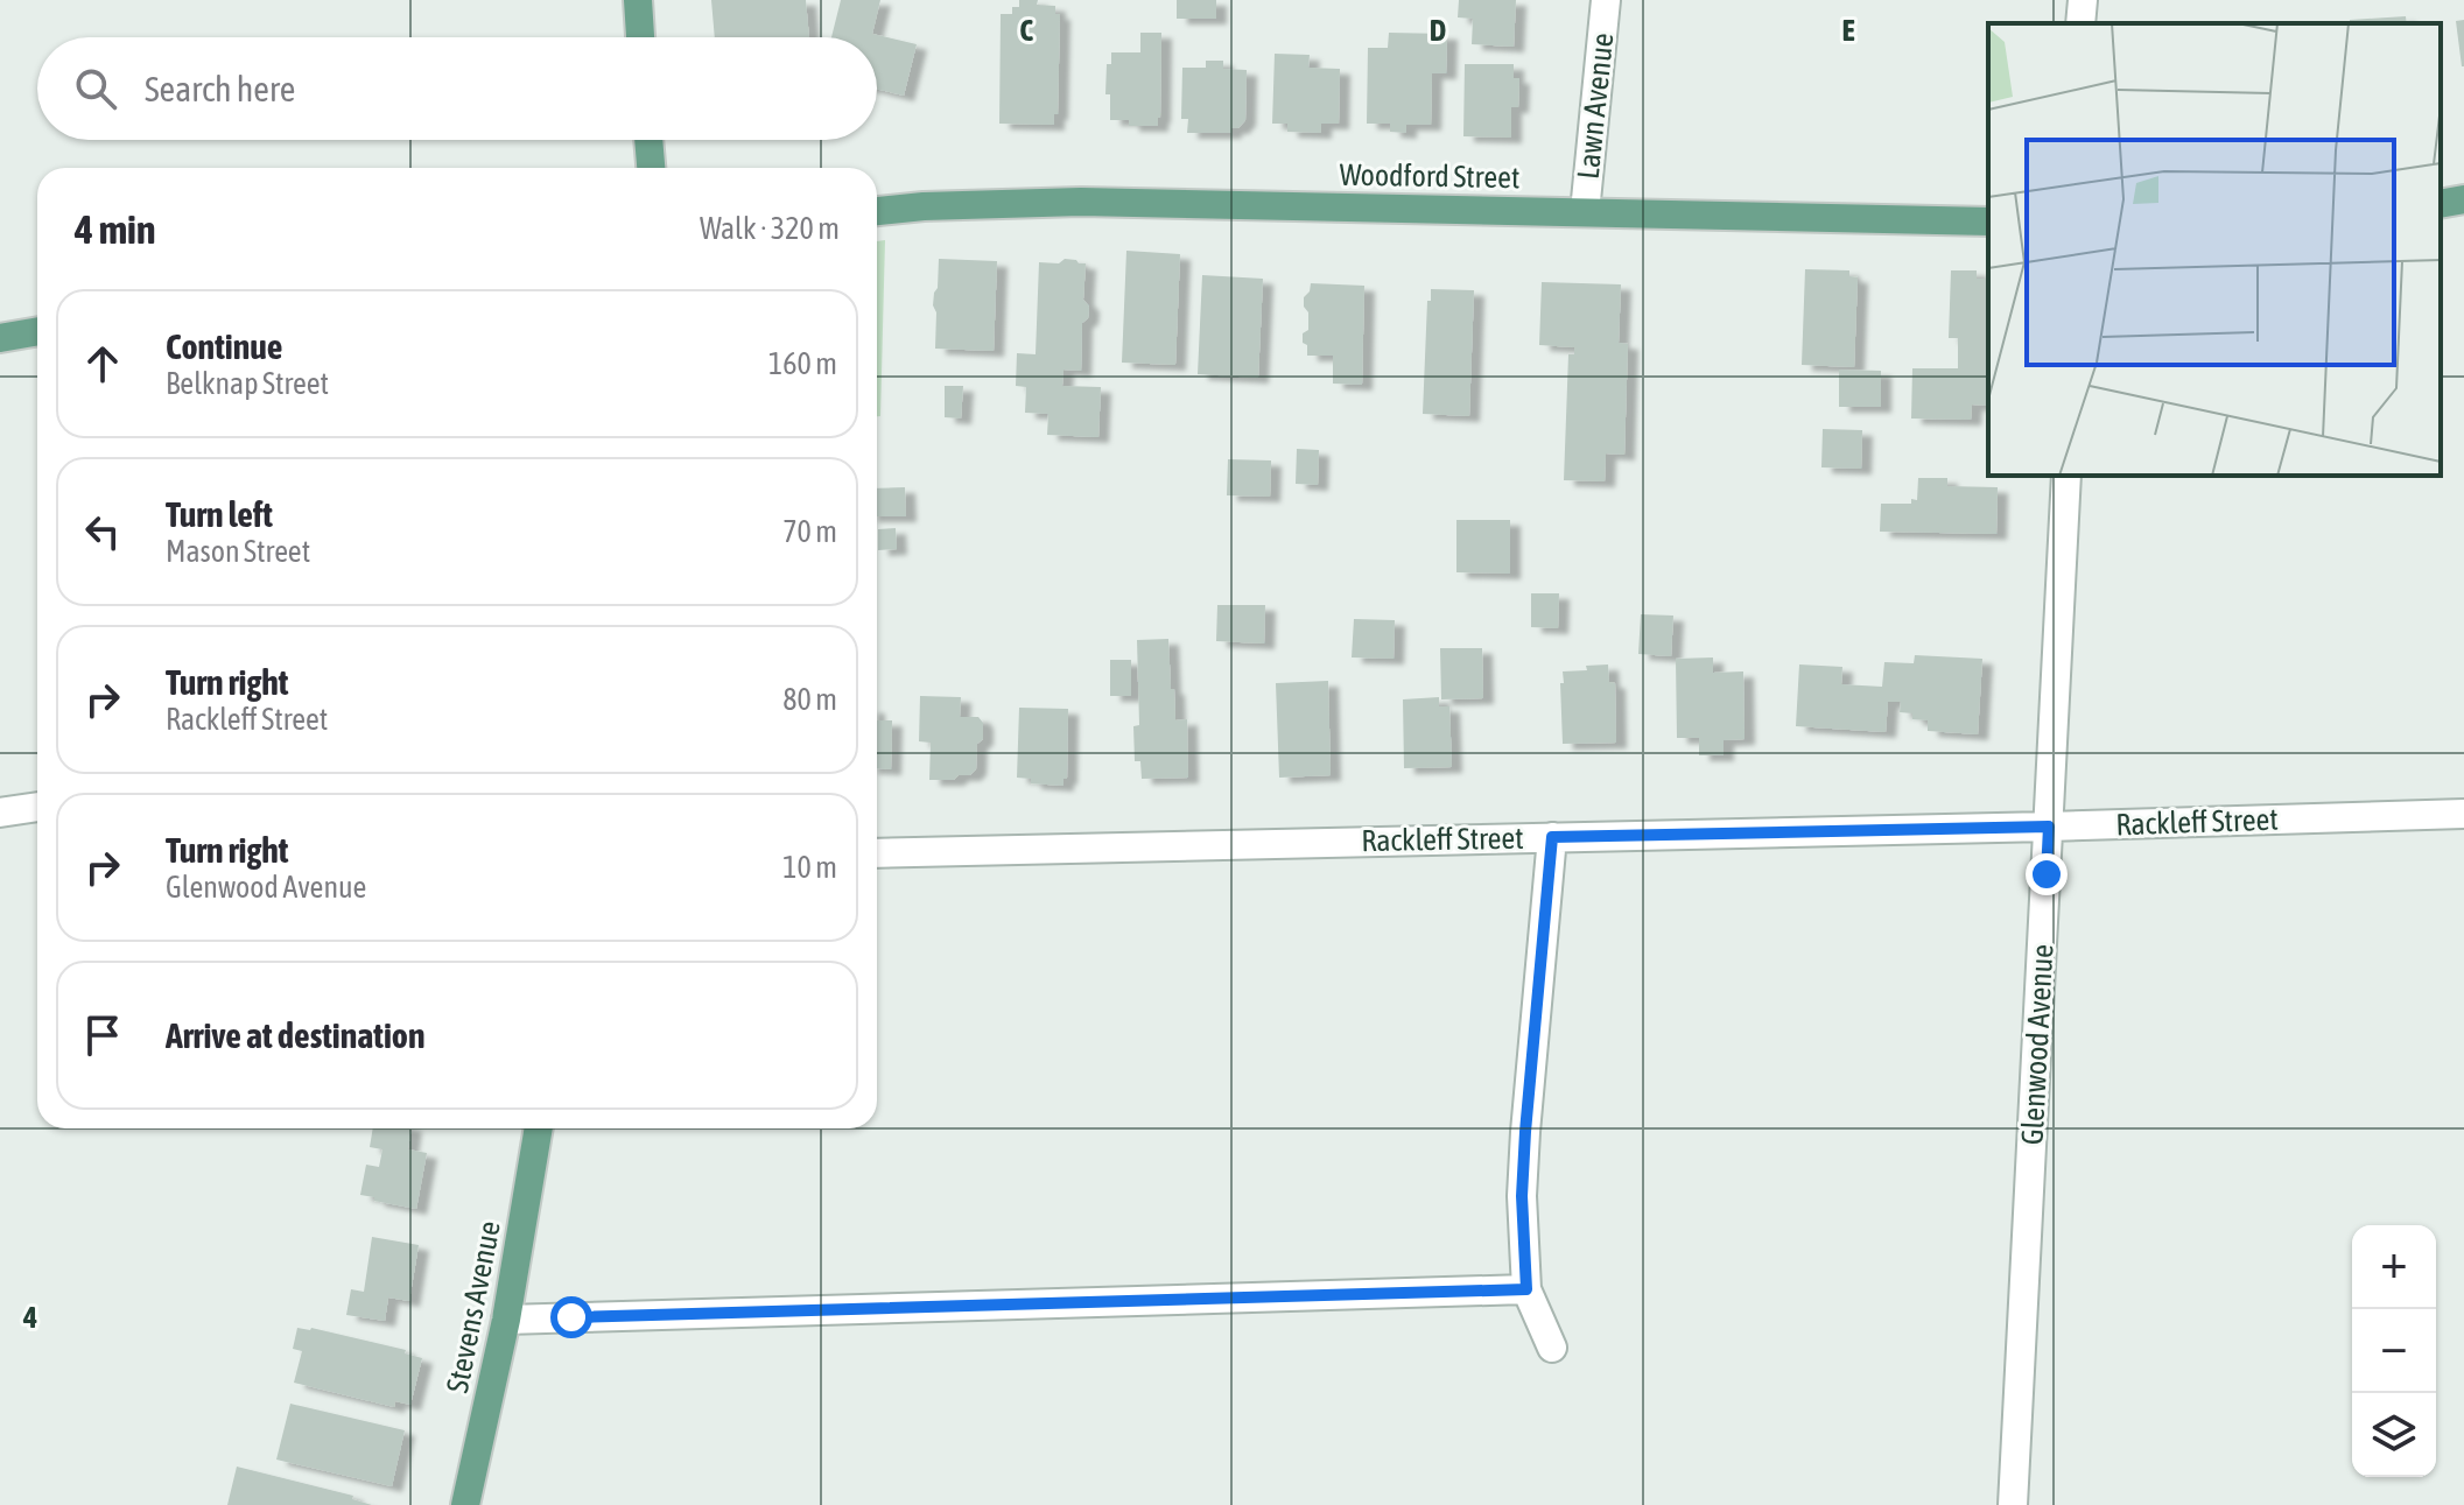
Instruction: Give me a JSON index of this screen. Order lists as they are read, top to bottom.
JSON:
{
  "streets": {
    "main road": ["Woodford Street", "Stevens Avenue"],
    "street": ["Lawn Avenue", "Rackleff Street", "Glenwood Avenue"]
  },
  "crossings": [
    ["Lawn Avenue", "Woodford Street"],
    ["Rackleff Street", "Glenwood Avenue"]
  ],
  "page": {
    "search": "Search here",
    "heading": ["4 min", "Walk · 320 m"],
    "list": [
      ["Continue", "Belknap Street", "160 m"],
      ["Turn left", "Mason Street", "70 m"],
      ["Turn right", "Rackleff Street", "80 m"],
      ["Turn right", "Glenwood Avenue", "10 m"],
      "Arrive at destination"
    ],
    "map_buttons": ["+", "−"]
  },
  "grid": {
    "columns": ["C", "D", "E"],
    "rows": ["4"]
  }
}
